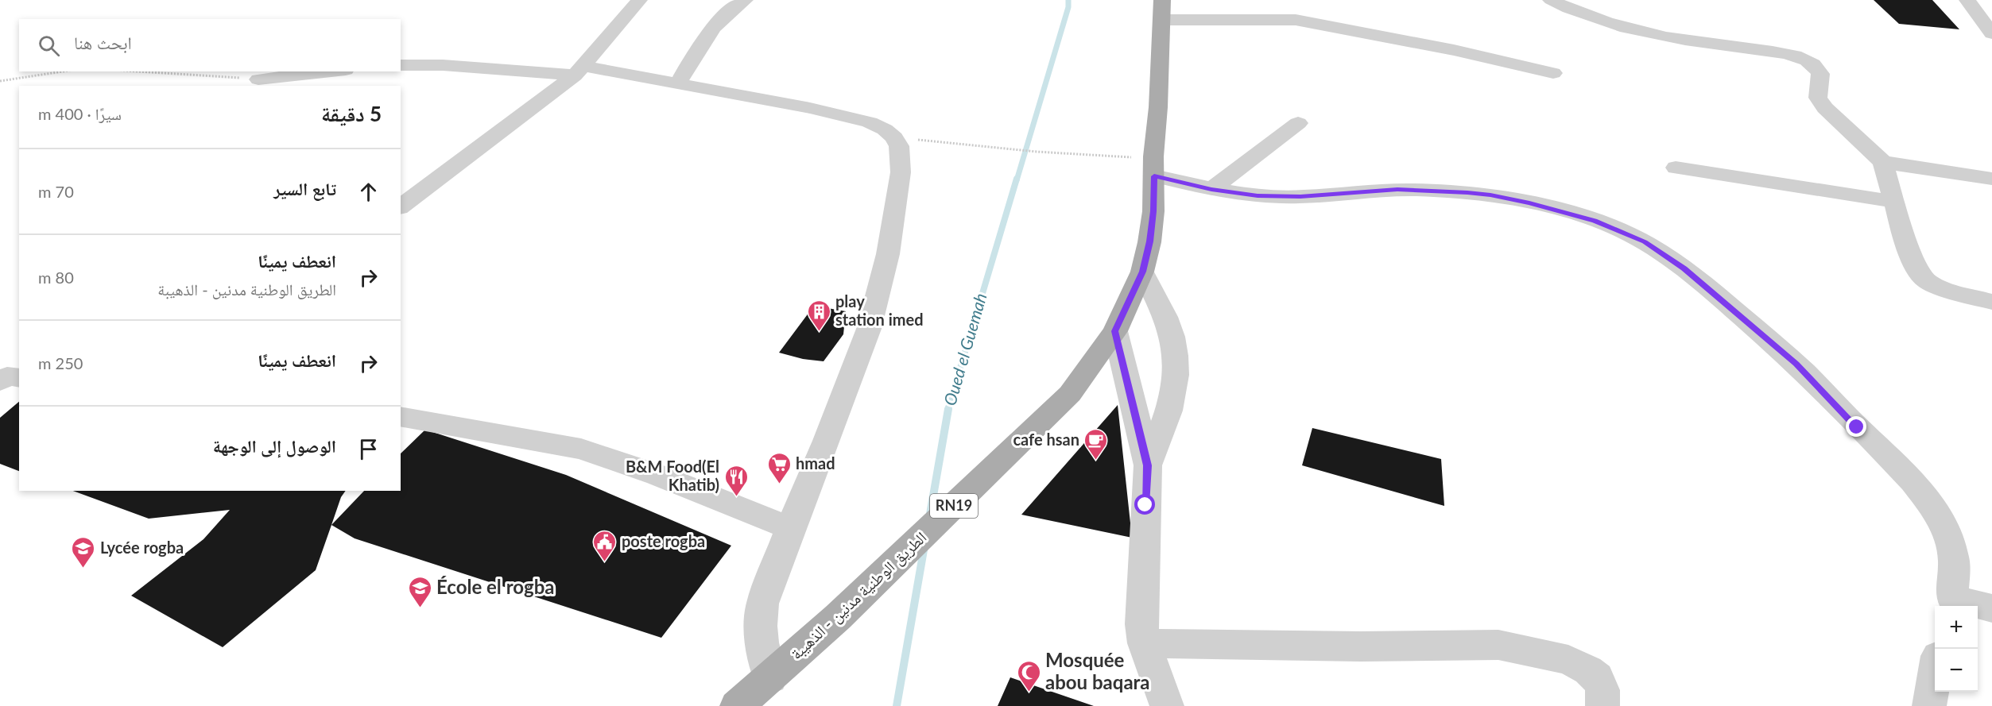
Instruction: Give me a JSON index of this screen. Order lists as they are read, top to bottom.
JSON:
{
  "streets": {
    "main road": ["RN19", "الطريق الوطنية مدنين - الذهيبة"]
  },
  "water": ["Oued el Guemah"],
  "places": {
    "building": ["play station imed"],
    "cafe": ["cafe hsan"],
    "supermarket": ["hmad"],
    "restaurant": ["B&M Food(El Khatib)"],
    "public building": ["poste rogba"],
    "school or university": ["Lycée rogba", "École el rogba"],
    "mosque": ["Mosquée abou baqara"]
  },
  "page": {
    "search": "ابحث هنا",
    "heading": ["5 دقيقة", "سيرًا · 400 m"],
    "list": [
      ["تابع السير", "70 m"],
      ["انعطف يمينًا", "الطريق الوطنية مدنين - الذهيبة", "80 m"],
      ["انعطف يمينًا", "250 m"],
      "الوصول إلى الوجهة"
    ],
    "map_buttons": ["+", "−"]
  }
}
